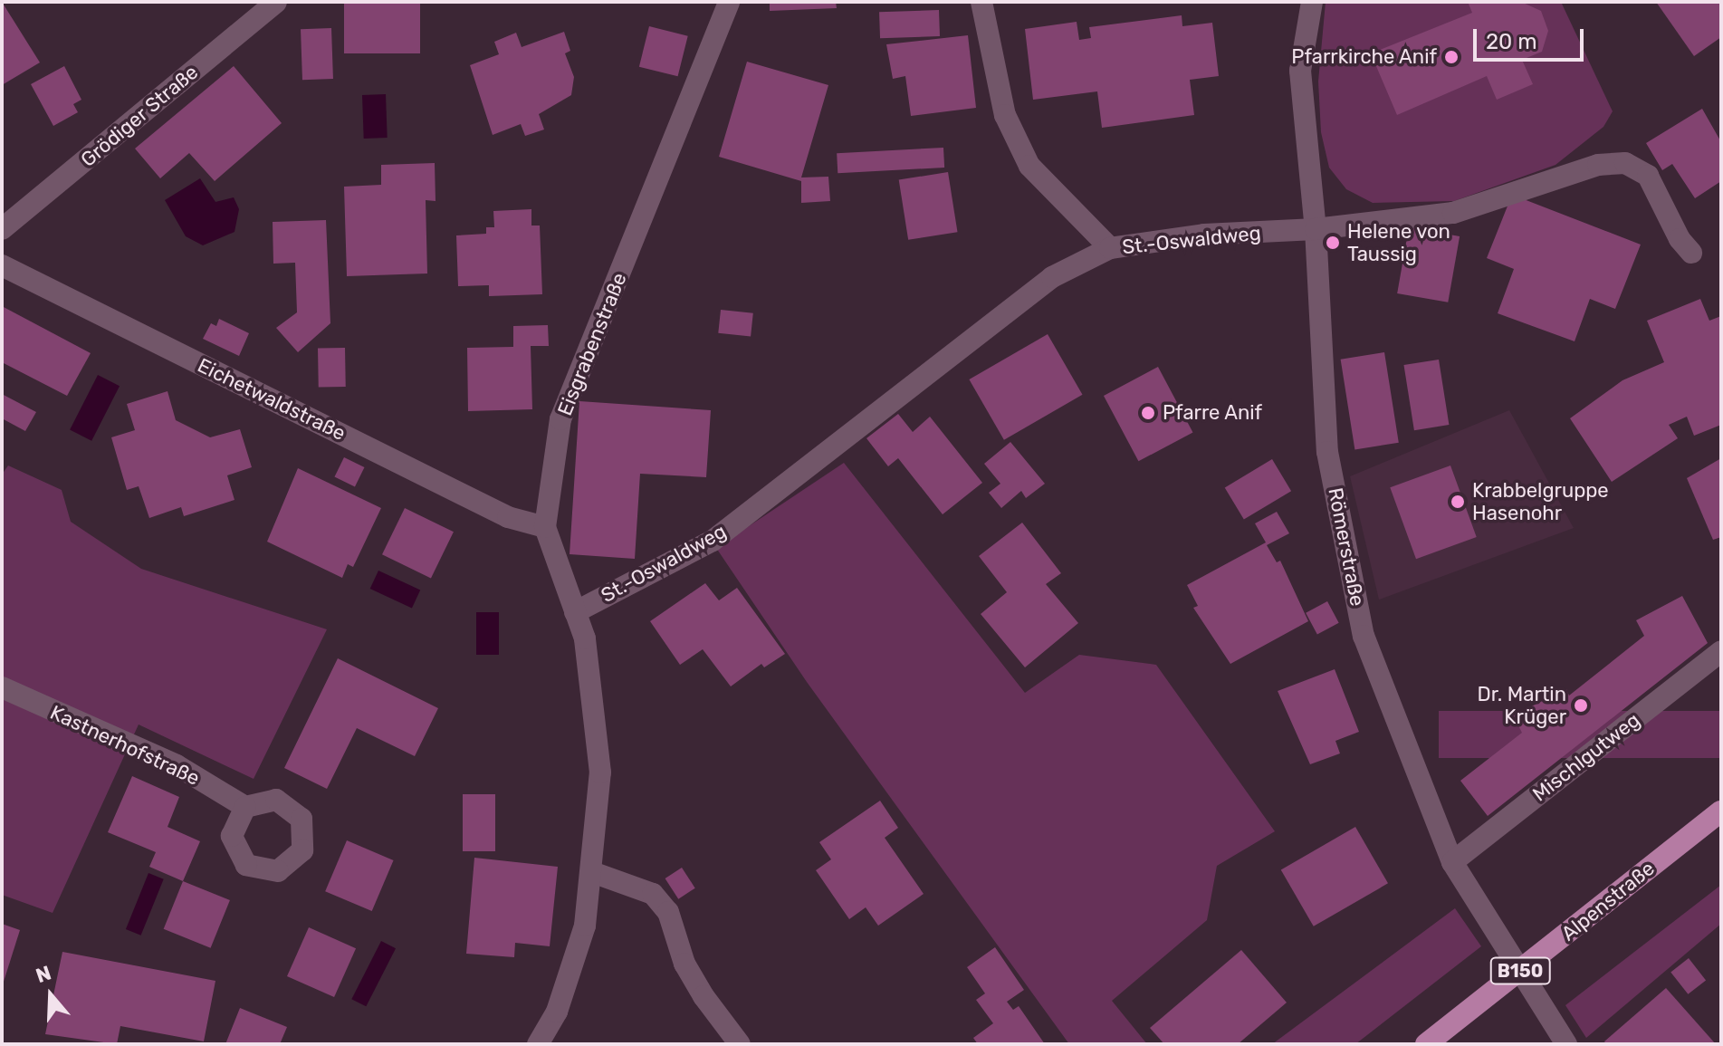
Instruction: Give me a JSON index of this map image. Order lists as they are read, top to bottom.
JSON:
{
  "streets": {
    "main road": ["Alpenstraße", "B150"],
    "street": [
      "Grödiger Straße",
      "St.-Oswaldweg",
      "Eisgrabenstraße",
      "Eichetwaldstraße",
      "Römerstraße",
      "Kastnerhofstraße",
      "Mischlgutweg"
    ]
  },
  "crossings": [
    ["St.-Oswaldweg", "Eisgrabenstraße"],
    ["St.-Oswaldweg", "Römerstraße"],
    ["Eisgrabenstraße", "Eichetwaldstraße"],
    ["Römerstraße", "Mischlgutweg"]
  ],
  "places": [
    "Pfarrkirche Anif",
    "Helene von Taussig",
    "Pfarre Anif",
    "Krabbelgruppe Hasenohr",
    "Dr. Martin Krüger"
  ],
  "scale_bar": "20 m",
  "north": "top"
}
